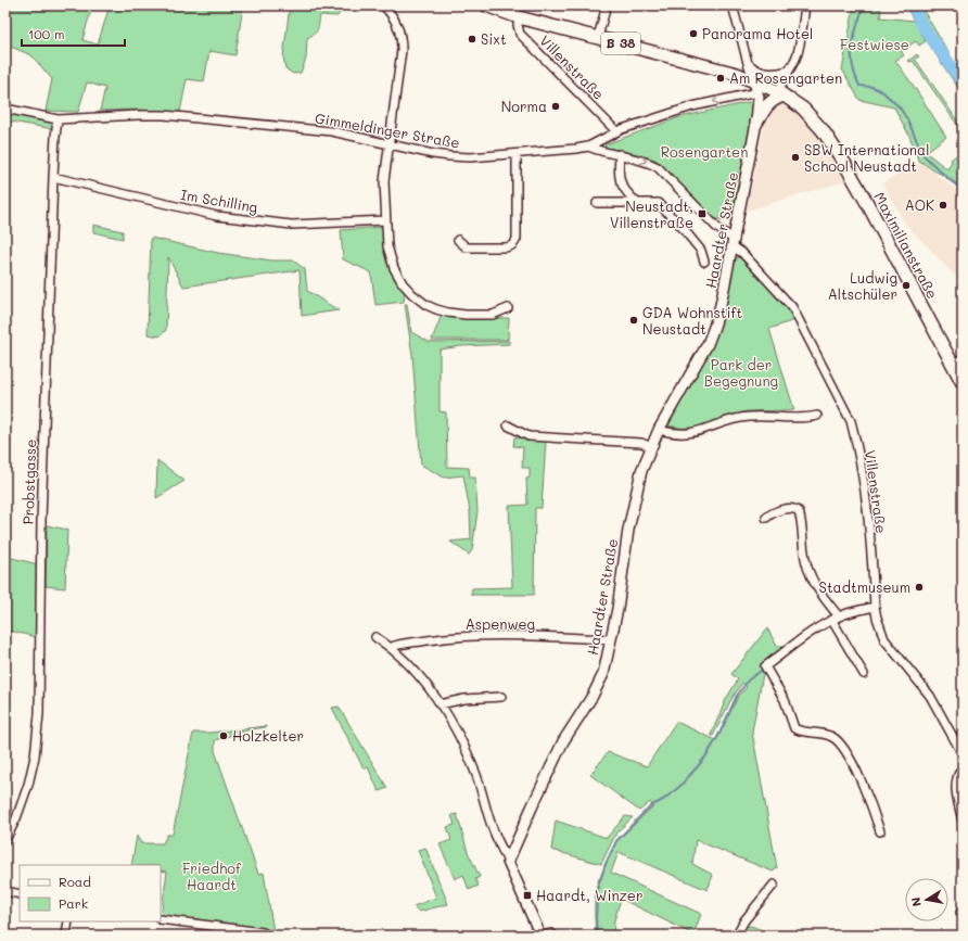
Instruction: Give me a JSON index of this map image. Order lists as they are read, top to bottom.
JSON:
{
  "streets": {
    "main road": ["B 38", "Maximilianstraße"],
    "street": [
      "Villenstraße",
      "Gimmeldinger Straße",
      "Im Schilling",
      "Haardter Straße",
      "Probstgasse",
      "Aspenweg"
    ]
  },
  "crossings": [
    ["B 38", "Villenstraße"],
    ["B 38", "Gimmeldinger Straße"],
    ["B 38", "Haardter Straße"],
    ["B 38", "Maximilianstraße"],
    ["Villenstraße", "Gimmeldinger Straße"],
    ["Villenstraße", "Haardter Straße"],
    ["Gimmeldinger Straße", "Haardter Straße"],
    ["Gimmeldinger Straße", "Maximilianstraße"],
    ["Gimmeldinger Straße", "Probstgasse"],
    ["Im Schilling", "Probstgasse"],
    ["Haardter Straße", "Maximilianstraße"],
    ["Haardter Straße", "Aspenweg"]
  ],
  "parks": [
    "Festwiese",
    "Rosengarten",
    "Park der Begegnung",
    "Friedhof Haardt"
  ],
  "places": {
    "other": [
      "Panorama Hotel",
      "Sixt",
      "Am Rosengarten",
      "Norma",
      "SBW International School Neustadt",
      "AOK",
      "Ludwig Altschüler",
      "GDA Wohnstift Neustadt",
      "Stadtmuseum",
      "Holzkelter"
    ],
    "transit": ["Neustadt, Villenstraße", "Haardt, Winzer"]
  },
  "legend": ["Road", "Park"],
  "scale_bar": "100 m",
  "north": "left"
}
